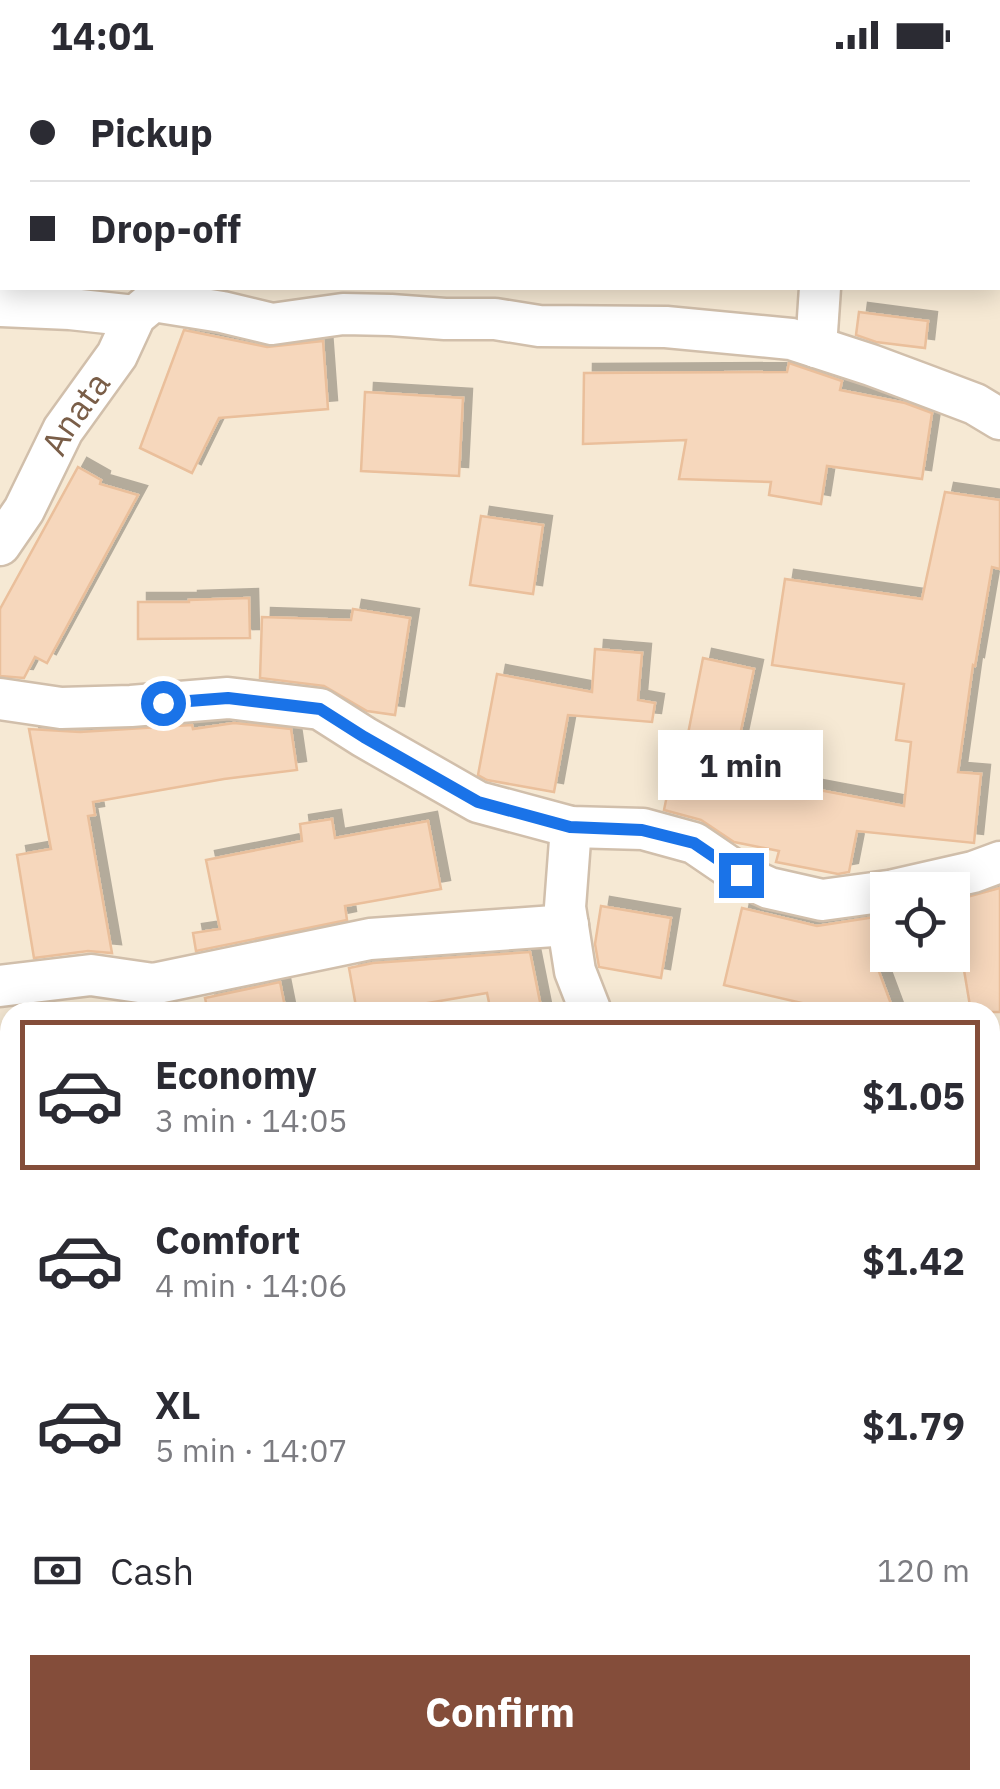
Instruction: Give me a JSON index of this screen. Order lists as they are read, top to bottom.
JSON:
{
  "streets": {
    "street": ["Anata"]
  },
  "page": {
    "status": "14:01",
    "banner": ["Pickup", "Drop-off"],
    "bubble": "1 min",
    "list": [
      {
        "name": "Economy",
        "note": "3 min · 14:05",
        "value": "$1.05"
      },
      {
        "name": "Comfort",
        "note": "4 min · 14:06",
        "value": "$1.42"
      },
      {
        "name": "XL",
        "note": "5 min · 14:07",
        "value": "$1.79"
      }
    ],
    "pay": ["Cash", "120 m"],
    "buttons": "Confirm"
  }
}
